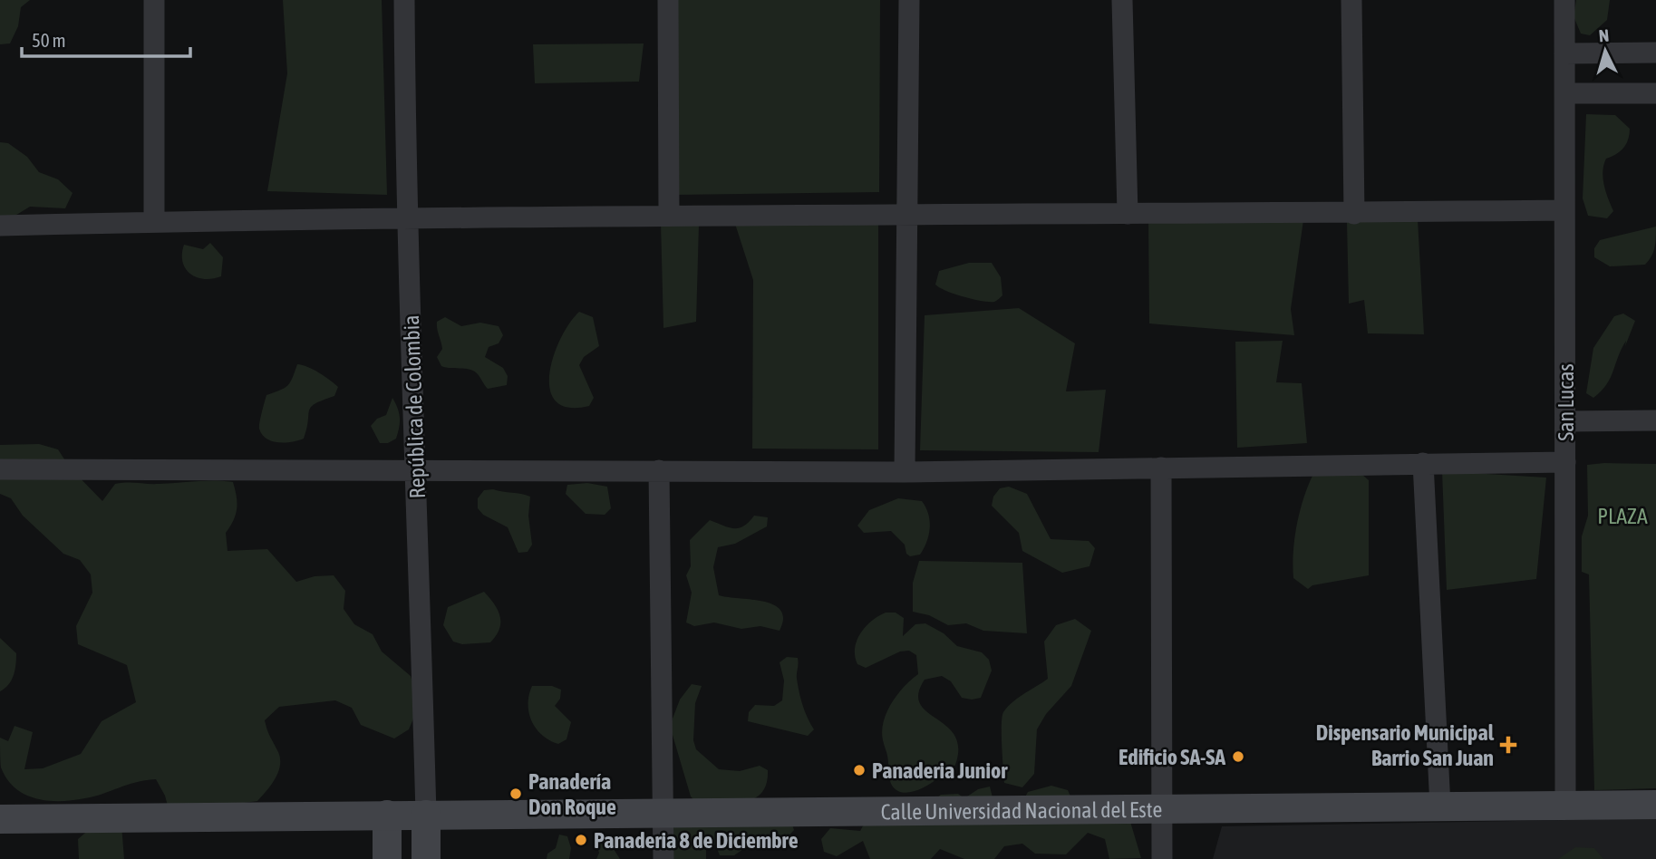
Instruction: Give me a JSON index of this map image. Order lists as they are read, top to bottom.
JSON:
{
  "streets": {
    "street": ["San Lucas", "República de Colombia", "Calle Universidad Nacional del Este"]
  },
  "crossings": [
    ["San Lucas", "Calle Universidad Nacional del Este"],
    ["República de Colombia", "Calle Universidad Nacional del Este"]
  ],
  "parks": ["PLAZA"],
  "places": {
    "health": ["Dispensario Municipal Barrio San Juan"],
    "other": [
      "Edificio SA-SA",
      "Panaderia Junior",
      "Panadería Don Roque",
      "Panaderia 8 de Diciembre"
    ]
  },
  "scale_bar": "50 m",
  "north": "top"
}
